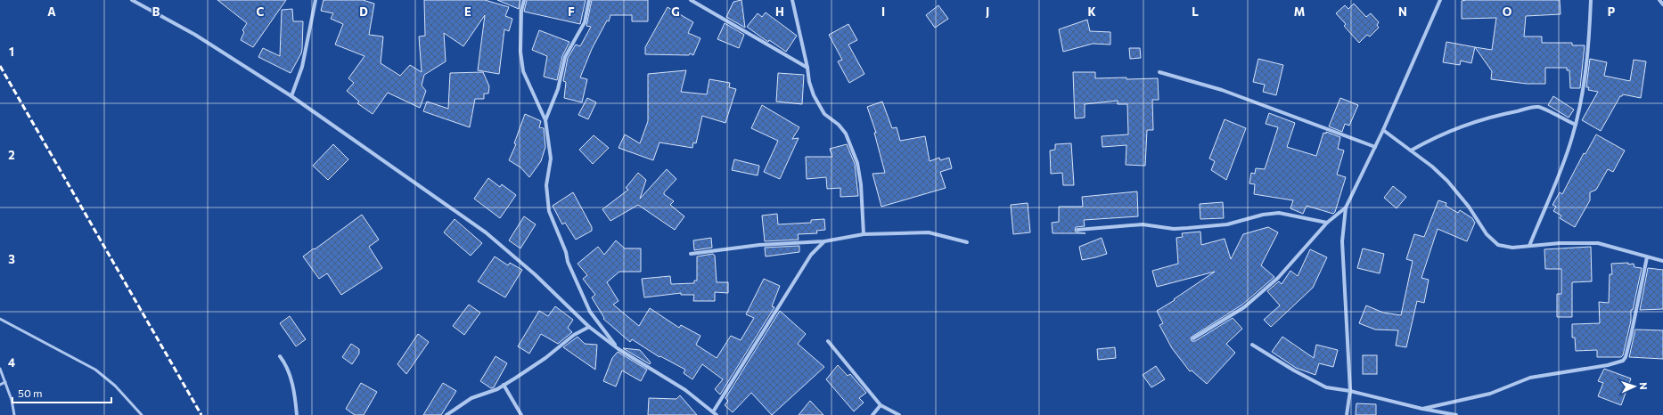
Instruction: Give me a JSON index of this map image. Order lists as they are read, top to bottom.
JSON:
{
  "scale_bar": "50 m",
  "north": "right",
  "grid": {
    "columns": [
      "A",
      "B",
      "C",
      "D",
      "E",
      "F",
      "G",
      "H",
      "I",
      "J",
      "K",
      "L",
      "M",
      "N",
      "O",
      "P"
    ],
    "rows": [
      "1",
      "2",
      "3",
      "4"
    ]
  }
}
